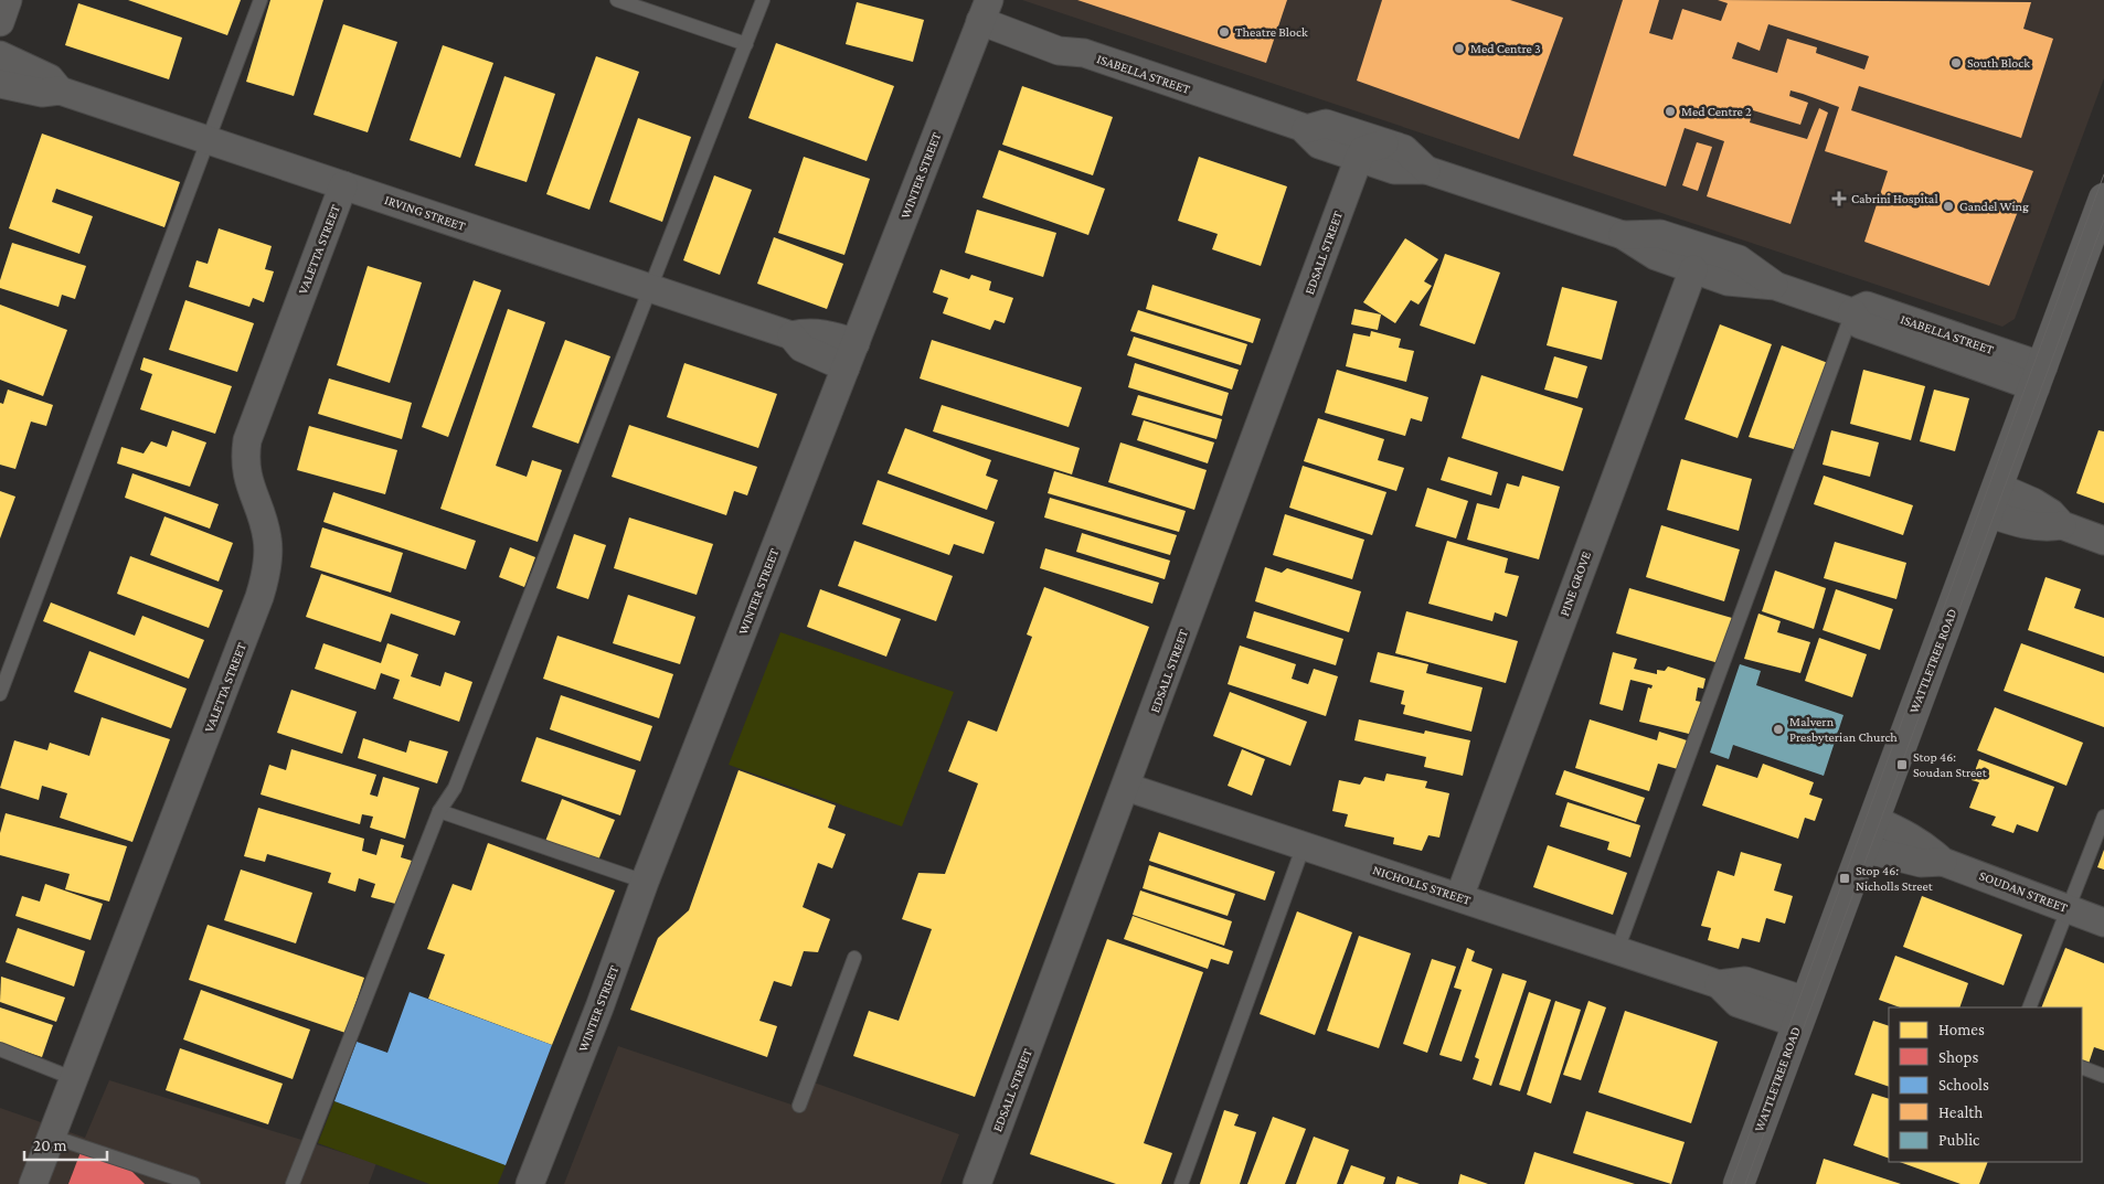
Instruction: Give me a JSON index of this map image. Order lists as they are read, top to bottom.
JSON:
{
  "streets": {
    "main road": ["WATTLETREE ROAD"],
    "street": [
      "ISABELLA STREET",
      "WINTER STREET",
      "IRVING STREET",
      "VALETTA STREET",
      "EDSALL STREET",
      "PINE GROVE",
      "NICHOLLS STREET",
      "SOUDAN STREET"
    ]
  },
  "crossings": [
    ["ISABELLA STREET", "WINTER STREET"],
    ["ISABELLA STREET", "EDSALL STREET"],
    ["ISABELLA STREET", "PINE GROVE"],
    ["ISABELLA STREET", "WATTLETREE ROAD"],
    ["WINTER STREET", "IRVING STREET"],
    ["IRVING STREET", "VALETTA STREET"],
    ["EDSALL STREET", "NICHOLLS STREET"],
    ["PINE GROVE", "NICHOLLS STREET"],
    ["WATTLETREE ROAD", "NICHOLLS STREET"],
    ["WATTLETREE ROAD", "SOUDAN STREET"]
  ],
  "places": {
    "other": [
      "Theatre Block",
      "Med Centre 3",
      "South Block",
      "Med Centre 2",
      "Gandel Wing",
      "Malvern Presbyterian Church"
    ],
    "health": ["Cabrini Hospital"],
    "transit": ["Stop 46: Soudan Street", "Stop 46: Nicholls Street"]
  },
  "legend": [
    "Homes",
    "Shops",
    "Schools",
    "Health",
    "Public"
  ],
  "scale_bar": "20 m"
}
